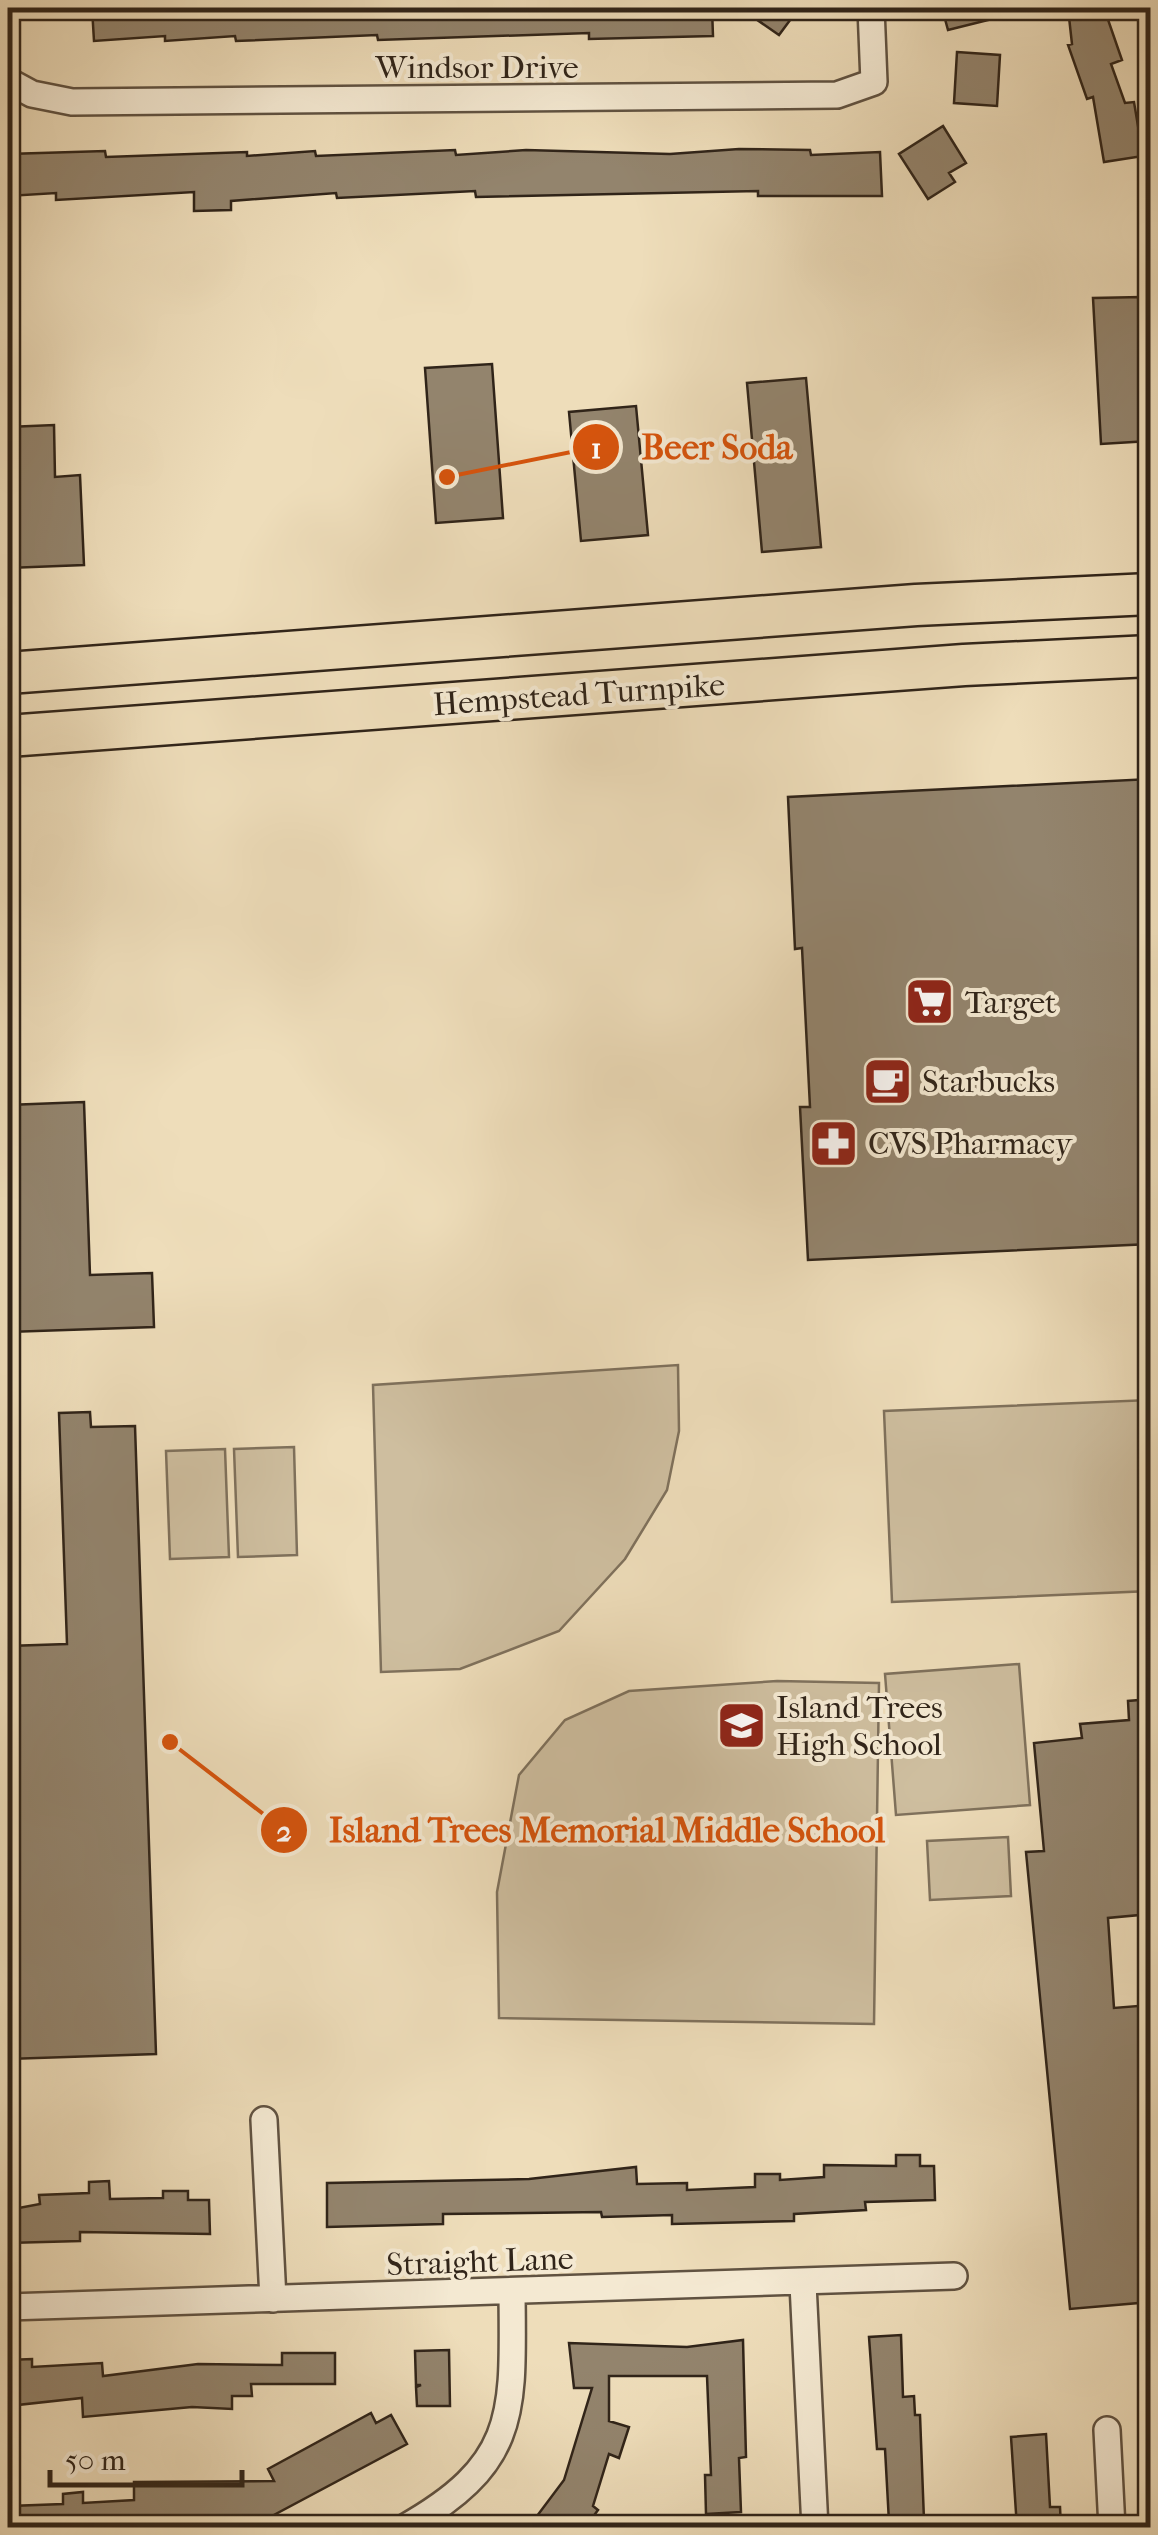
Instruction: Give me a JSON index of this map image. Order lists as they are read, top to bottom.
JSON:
{
  "streets": {
    "main road": ["Hempstead Turnpike"],
    "street": ["Windsor Drive", "Straight Lane"]
  },
  "places": {
    "other": ["Beer Soda", "Island Trees Memorial Middle School"],
    "supermarket": ["Target"],
    "cafe": ["Starbucks"],
    "pharmacy": ["CVS Pharmacy"],
    "school or university": ["Island Trees High School"]
  },
  "scale_bar": "50 m"
}
